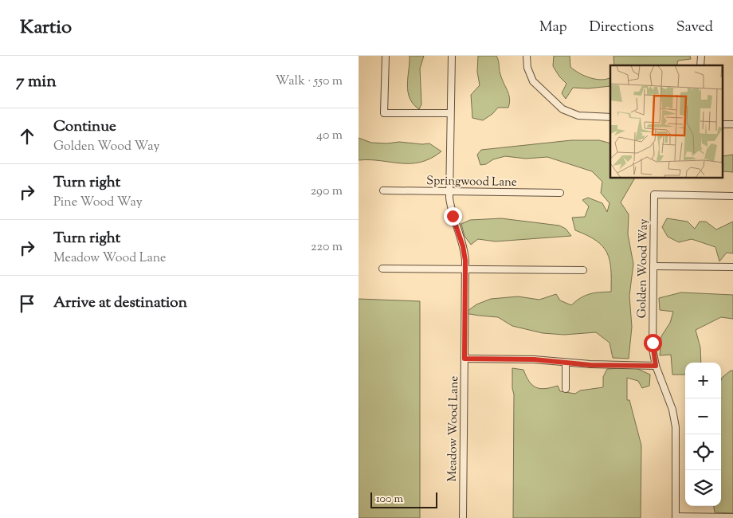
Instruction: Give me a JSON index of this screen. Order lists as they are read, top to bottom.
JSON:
{
  "streets": {
    "street": ["Springwood Lane", "Golden Wood Way", "Meadow Wood Lane"]
  },
  "crossings": [
    ["Springwood Lane", "Meadow Wood Lane"]
  ],
  "scale_bar": "100 m",
  "page": {
    "header": "Kartio",
    "nav": ["Map", "Directions", "Saved"],
    "heading": ["7 min", "Walk · 550 m"],
    "list": [
      ["Continue", "Golden Wood Way", "40 m"],
      ["Turn right", "Pine Wood Way", "290 m"],
      ["Turn right", "Meadow Wood Lane", "220 m"],
      "Arrive at destination"
    ],
    "map_buttons": ["+", "−"],
    "scale": "100 m"
  }
}
